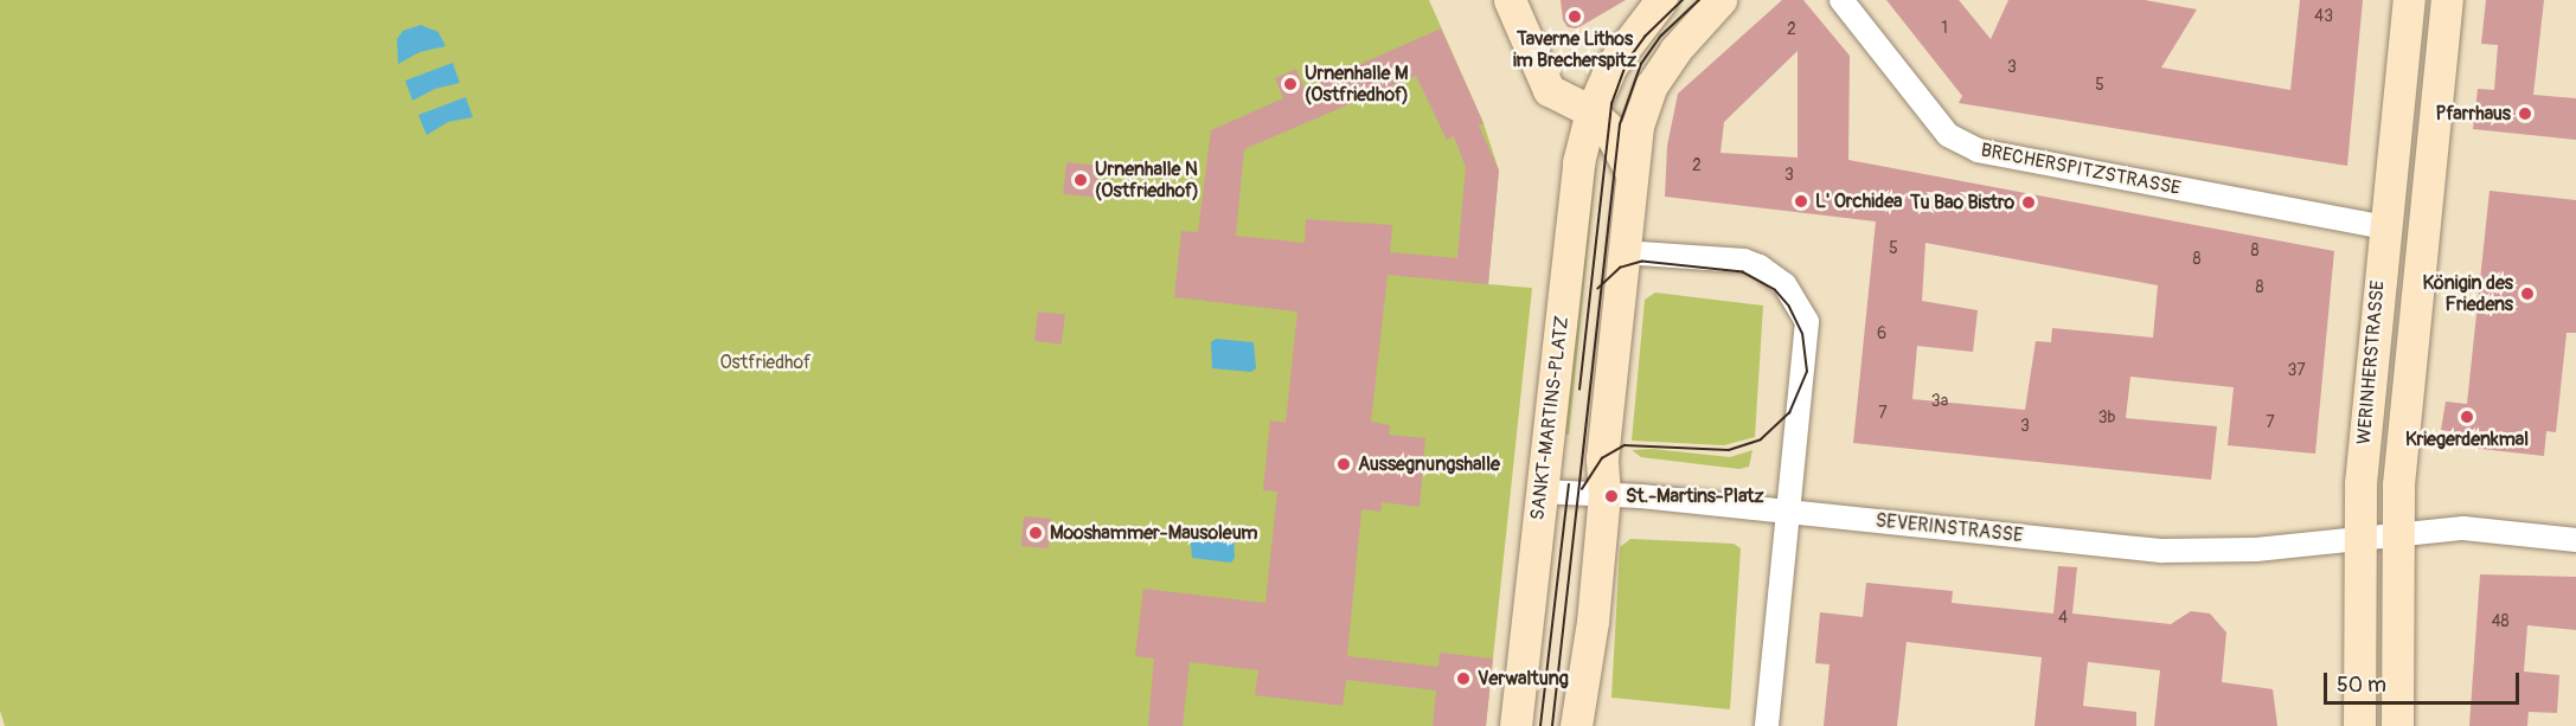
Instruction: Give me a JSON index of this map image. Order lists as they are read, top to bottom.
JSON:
{
  "streets": {
    "main road": ["WERINHERSTRASSE", "SANKT-MARTINS-PLATZ"],
    "street": ["BRECHERSPITZSTRASSE", "SEVERINSTRASSE"]
  },
  "crossings": [
    ["BRECHERSPITZSTRASSE", "WERINHERSTRASSE"],
    ["WERINHERSTRASSE", "SEVERINSTRASSE"],
    ["SANKT-MARTINS-PLATZ", "SEVERINSTRASSE"]
  ],
  "parks": ["Ostfriedhof"],
  "places": [
    "Taverne Lithos im Brecherspitz",
    "Urnenhalle M (Ostfriedhof)",
    "Pfarrhaus",
    "Urnenhalle N (Ostfriedhof)",
    "L' Orchidea",
    "Tu Bao Bistro",
    "Königin des Friedens",
    "Kriegerdenkmal",
    "Aussegnungshalle",
    "St.-Martins-Platz",
    "Mooshammer-Mausoleum",
    "Verwaltung"
  ],
  "house_numbers": [
    "43",
    "1",
    "2",
    "3",
    "5",
    "2",
    "3",
    "5",
    "8",
    "8",
    "8",
    "6",
    "37",
    "3a",
    "7",
    "3b",
    "7",
    "3",
    "4",
    "48"
  ],
  "scale_bar": "50 m"
}
